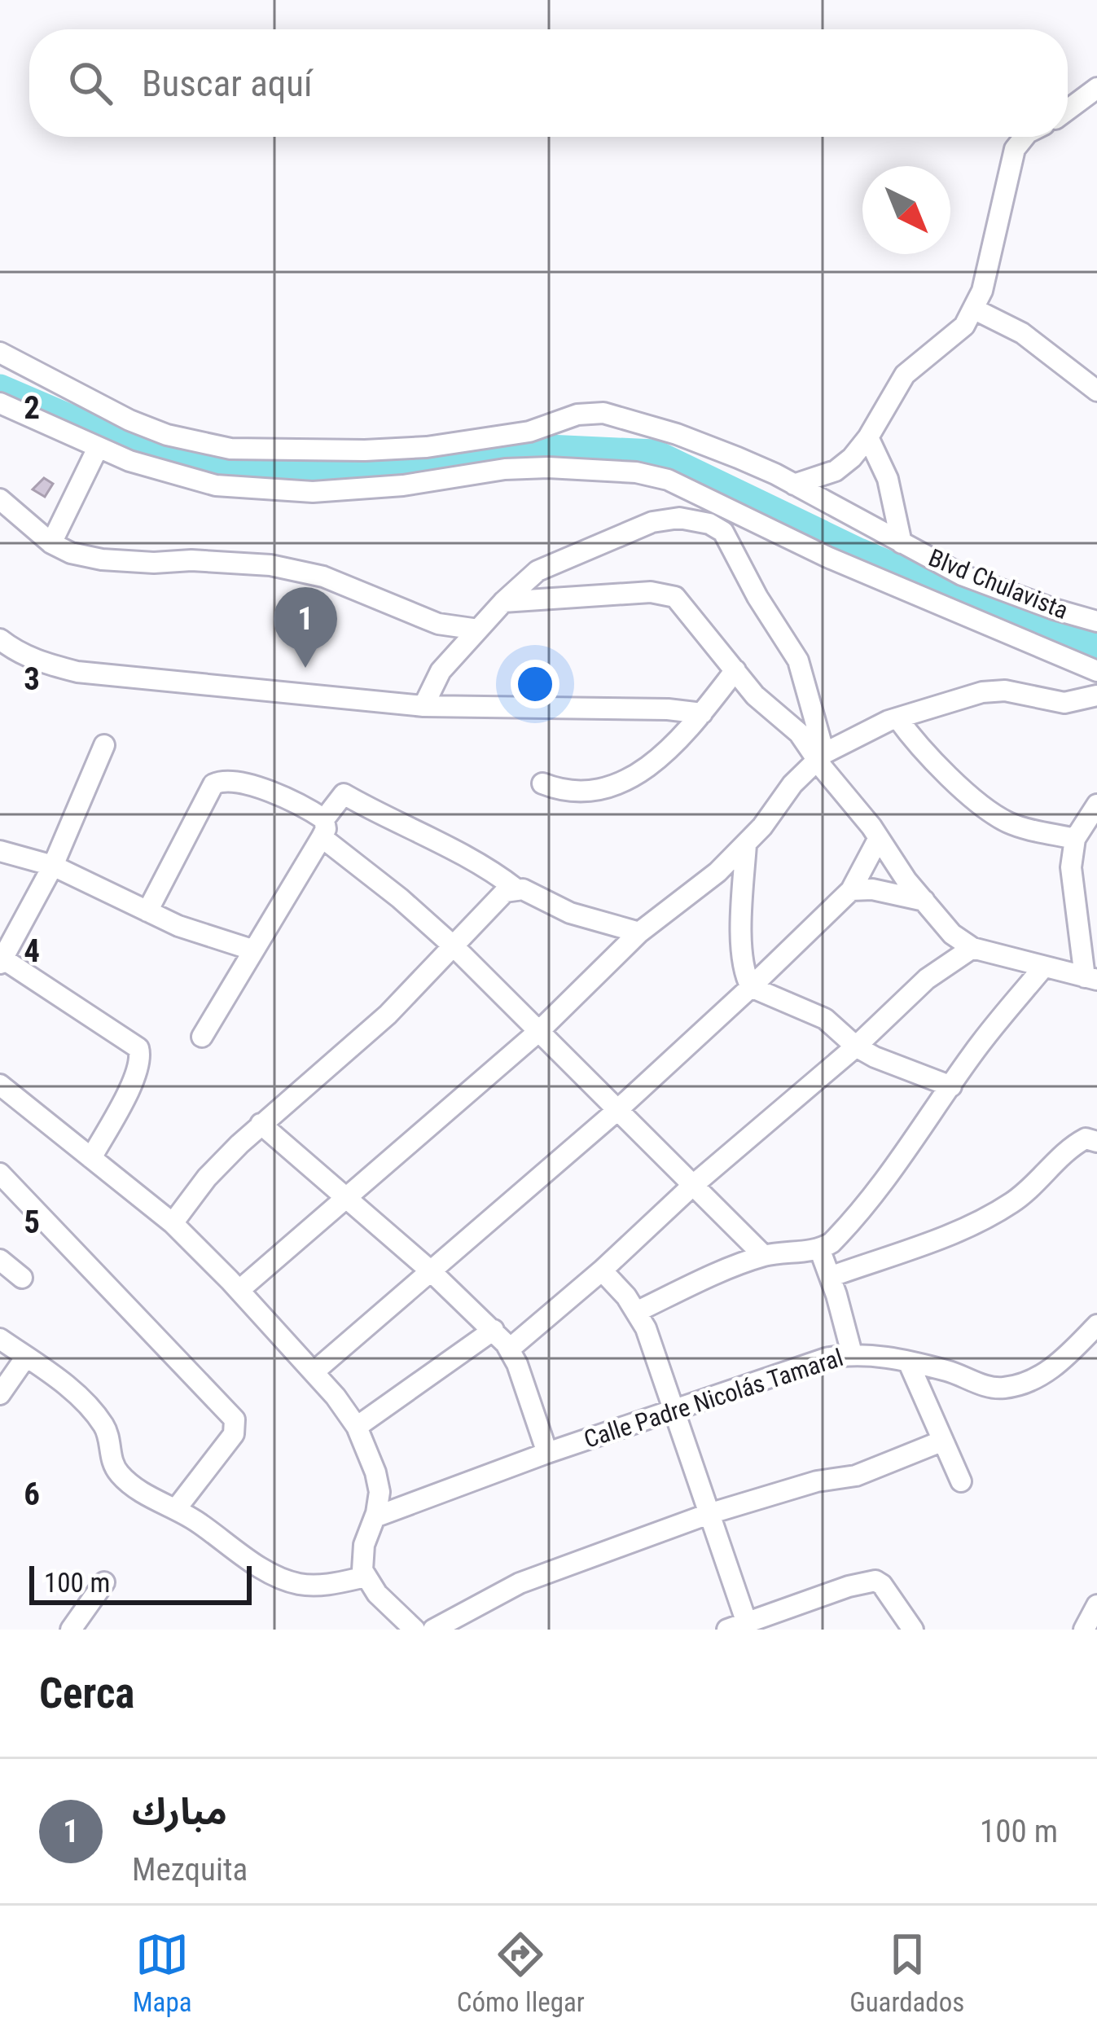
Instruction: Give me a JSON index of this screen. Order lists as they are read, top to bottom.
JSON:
{
  "streets": {
    "street": ["Blvd Chulavista", "Calle Padre Nicolás Tamaral"]
  },
  "scale_bar": "100 m",
  "north": "bottom right",
  "page": {
    "search": "Buscar aquí",
    "pins": "1",
    "scale": "100 m",
    "heading": "Cerca",
    "list": [
      {
        "mark": "1",
        "name": "مبارك",
        "note": "Mezquita",
        "value": "100 m"
      }
    ],
    "nav": ["Mapa", "Cómo llegar", "Guardados"]
  },
  "grid": {
    "rows": [
      "2",
      "3",
      "4",
      "5",
      "6"
    ]
  }
}
